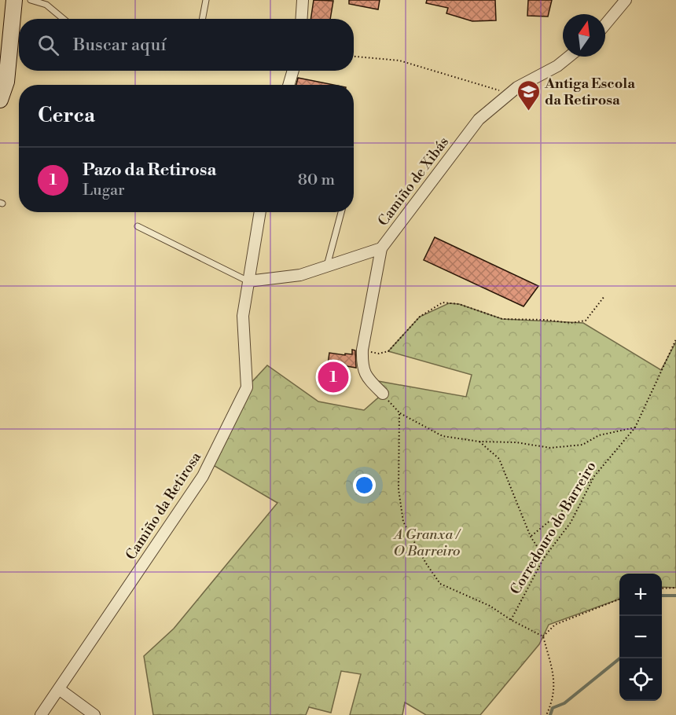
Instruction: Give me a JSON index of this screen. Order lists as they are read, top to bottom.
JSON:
{
  "streets": {
    "street": ["Camiño de Xibás", "Camiño da Retirosa"],
    "path": ["Corredouro do Barreiro"]
  },
  "crossings": [
    ["Camiño de Xibás", "Camiño da Retirosa"]
  ],
  "parks": ["A Granxa / O Barreiro"],
  "places": {
    "school or university": ["Antiga Escola da Retirosa"]
  },
  "north": "top",
  "page": {
    "search": "Buscar aquí",
    "heading": "Cerca",
    "list": [
      {
        "mark": "1",
        "name": "Pazo da Retirosa",
        "note": "Lugar",
        "value": "80 m"
      }
    ],
    "pins": "1",
    "map_buttons": ["+", "−"]
  }
}
